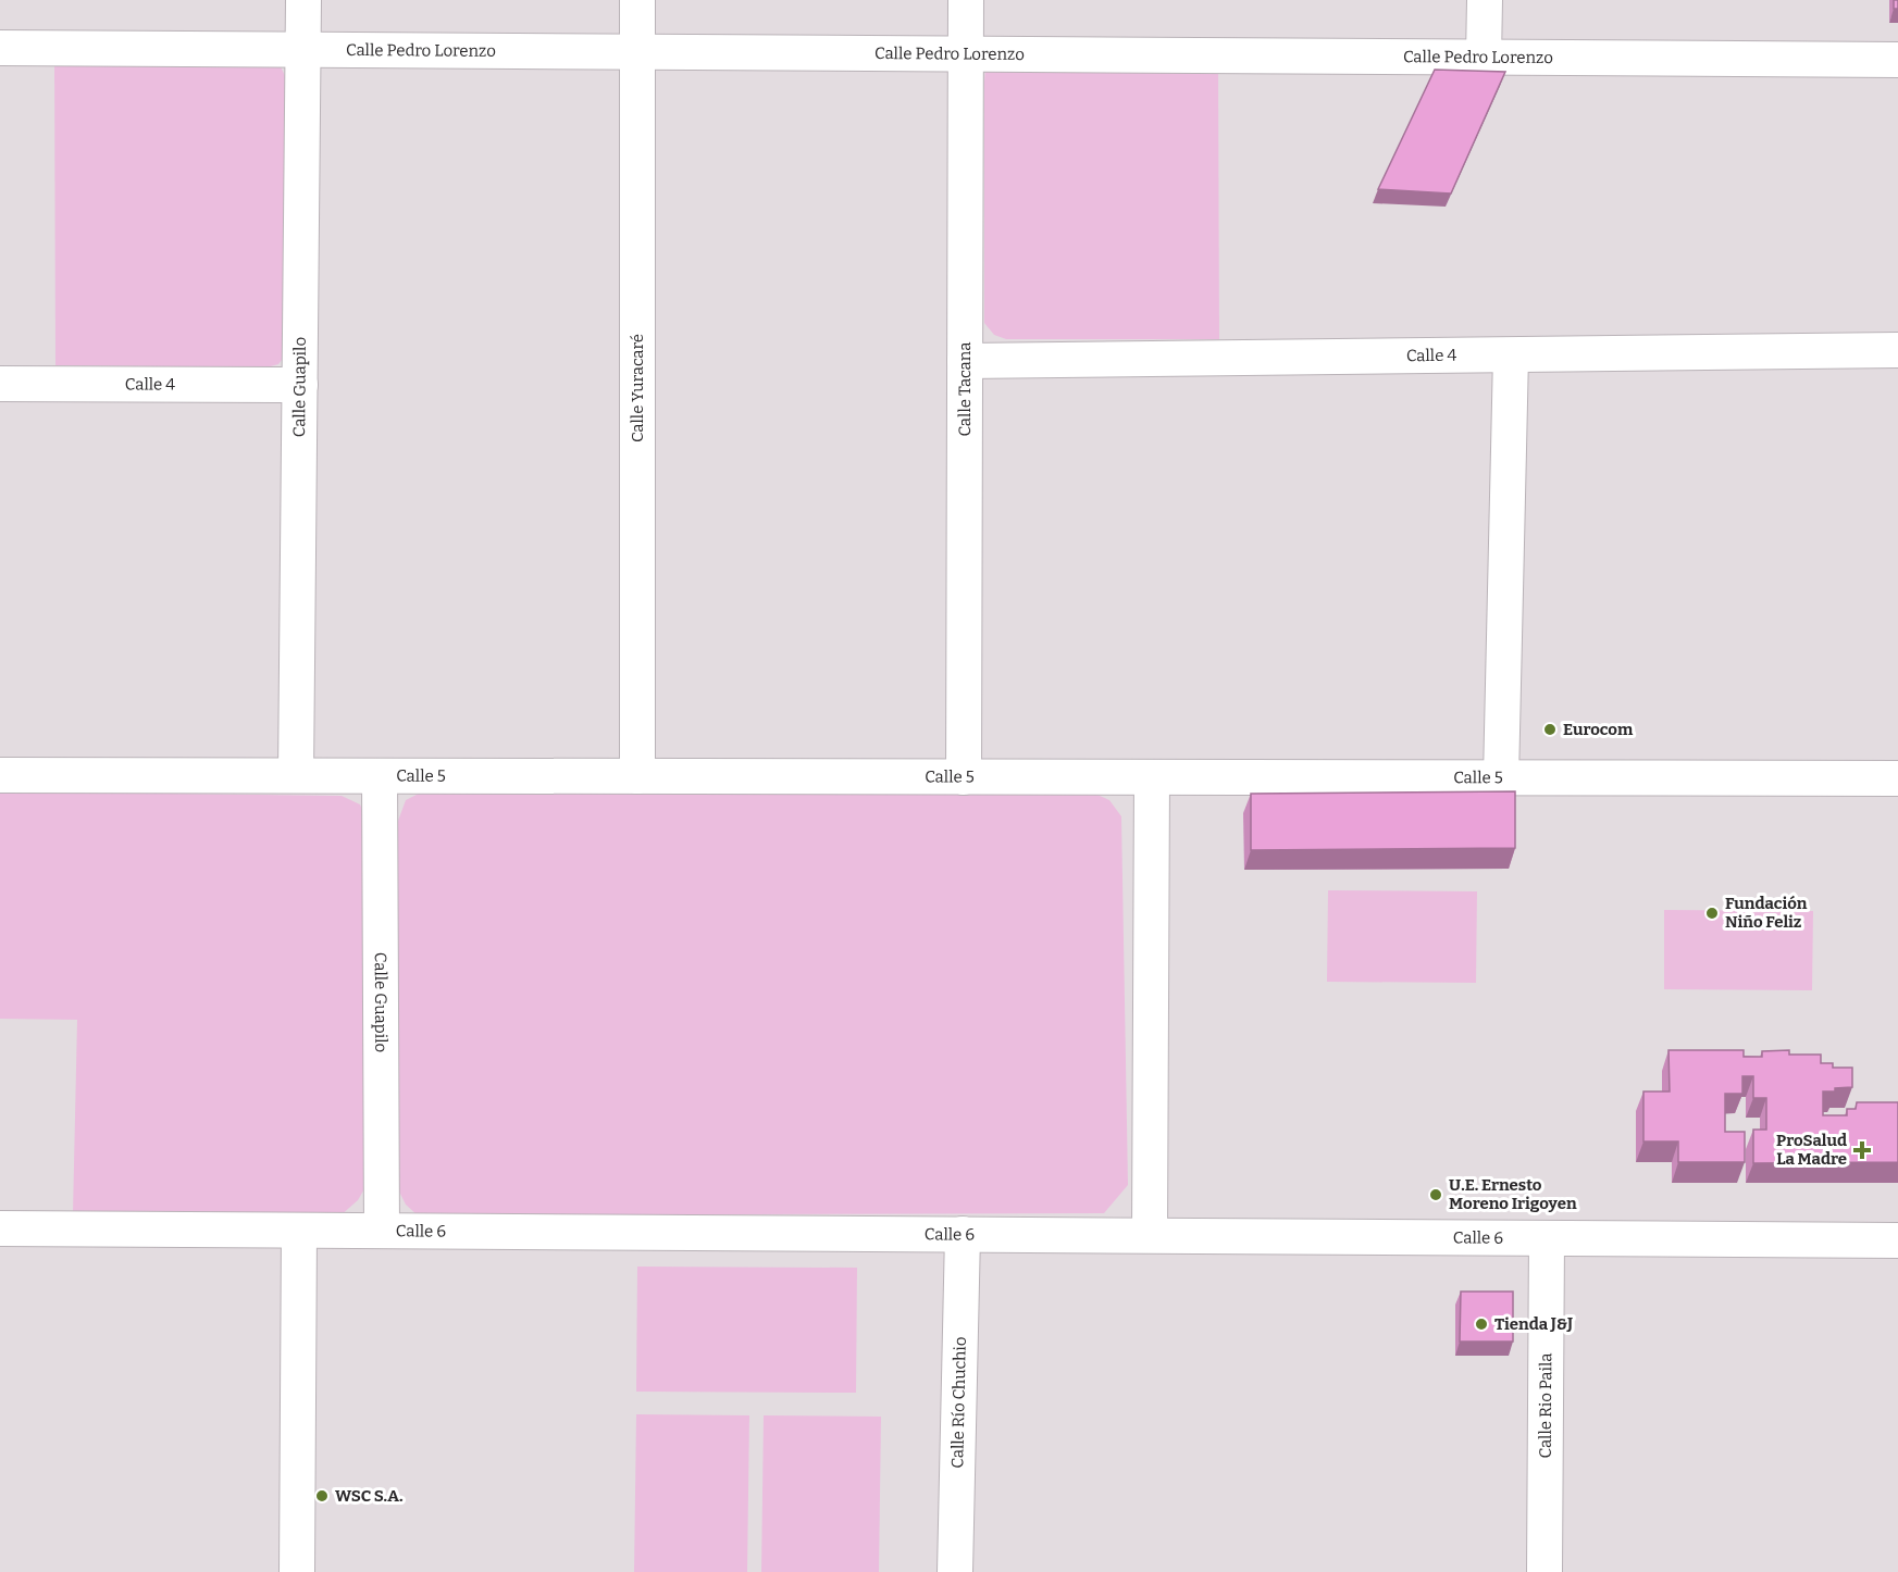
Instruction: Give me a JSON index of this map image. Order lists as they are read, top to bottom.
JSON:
{
  "streets": {
    "street": [
      "Calle Pedro Lorenzo",
      "Calle 4",
      "Calle Guapilo",
      "Calle Yuracaré",
      "Calle Tacana",
      "Calle 5",
      "Calle 6",
      "Calle Río Chuchio",
      "Calle Rio Paila"
    ]
  },
  "crossings": [
    ["Calle Pedro Lorenzo", "Calle Guapilo"],
    ["Calle Pedro Lorenzo", "Calle Yuracaré"],
    ["Calle Pedro Lorenzo", "Calle Tacana"],
    ["Calle 4", "Calle Guapilo"],
    ["Calle 4", "Calle Tacana"],
    ["Calle Guapilo", "Calle 5"],
    ["Calle Guapilo", "Calle 6"],
    ["Calle Yuracaré", "Calle 5"],
    ["Calle Tacana", "Calle 5"],
    ["Calle 6", "Calle Río Chuchio"],
    ["Calle 6", "Calle Rio Paila"]
  ],
  "places": {
    "other": [
      "Eurocom",
      "Fundación Niño Feliz",
      "U.E. Ernesto Moreno Irigoyen",
      "Tienda J&J",
      "WSC S.A."
    ],
    "health": ["ProSalud La Madre"]
  }
}
